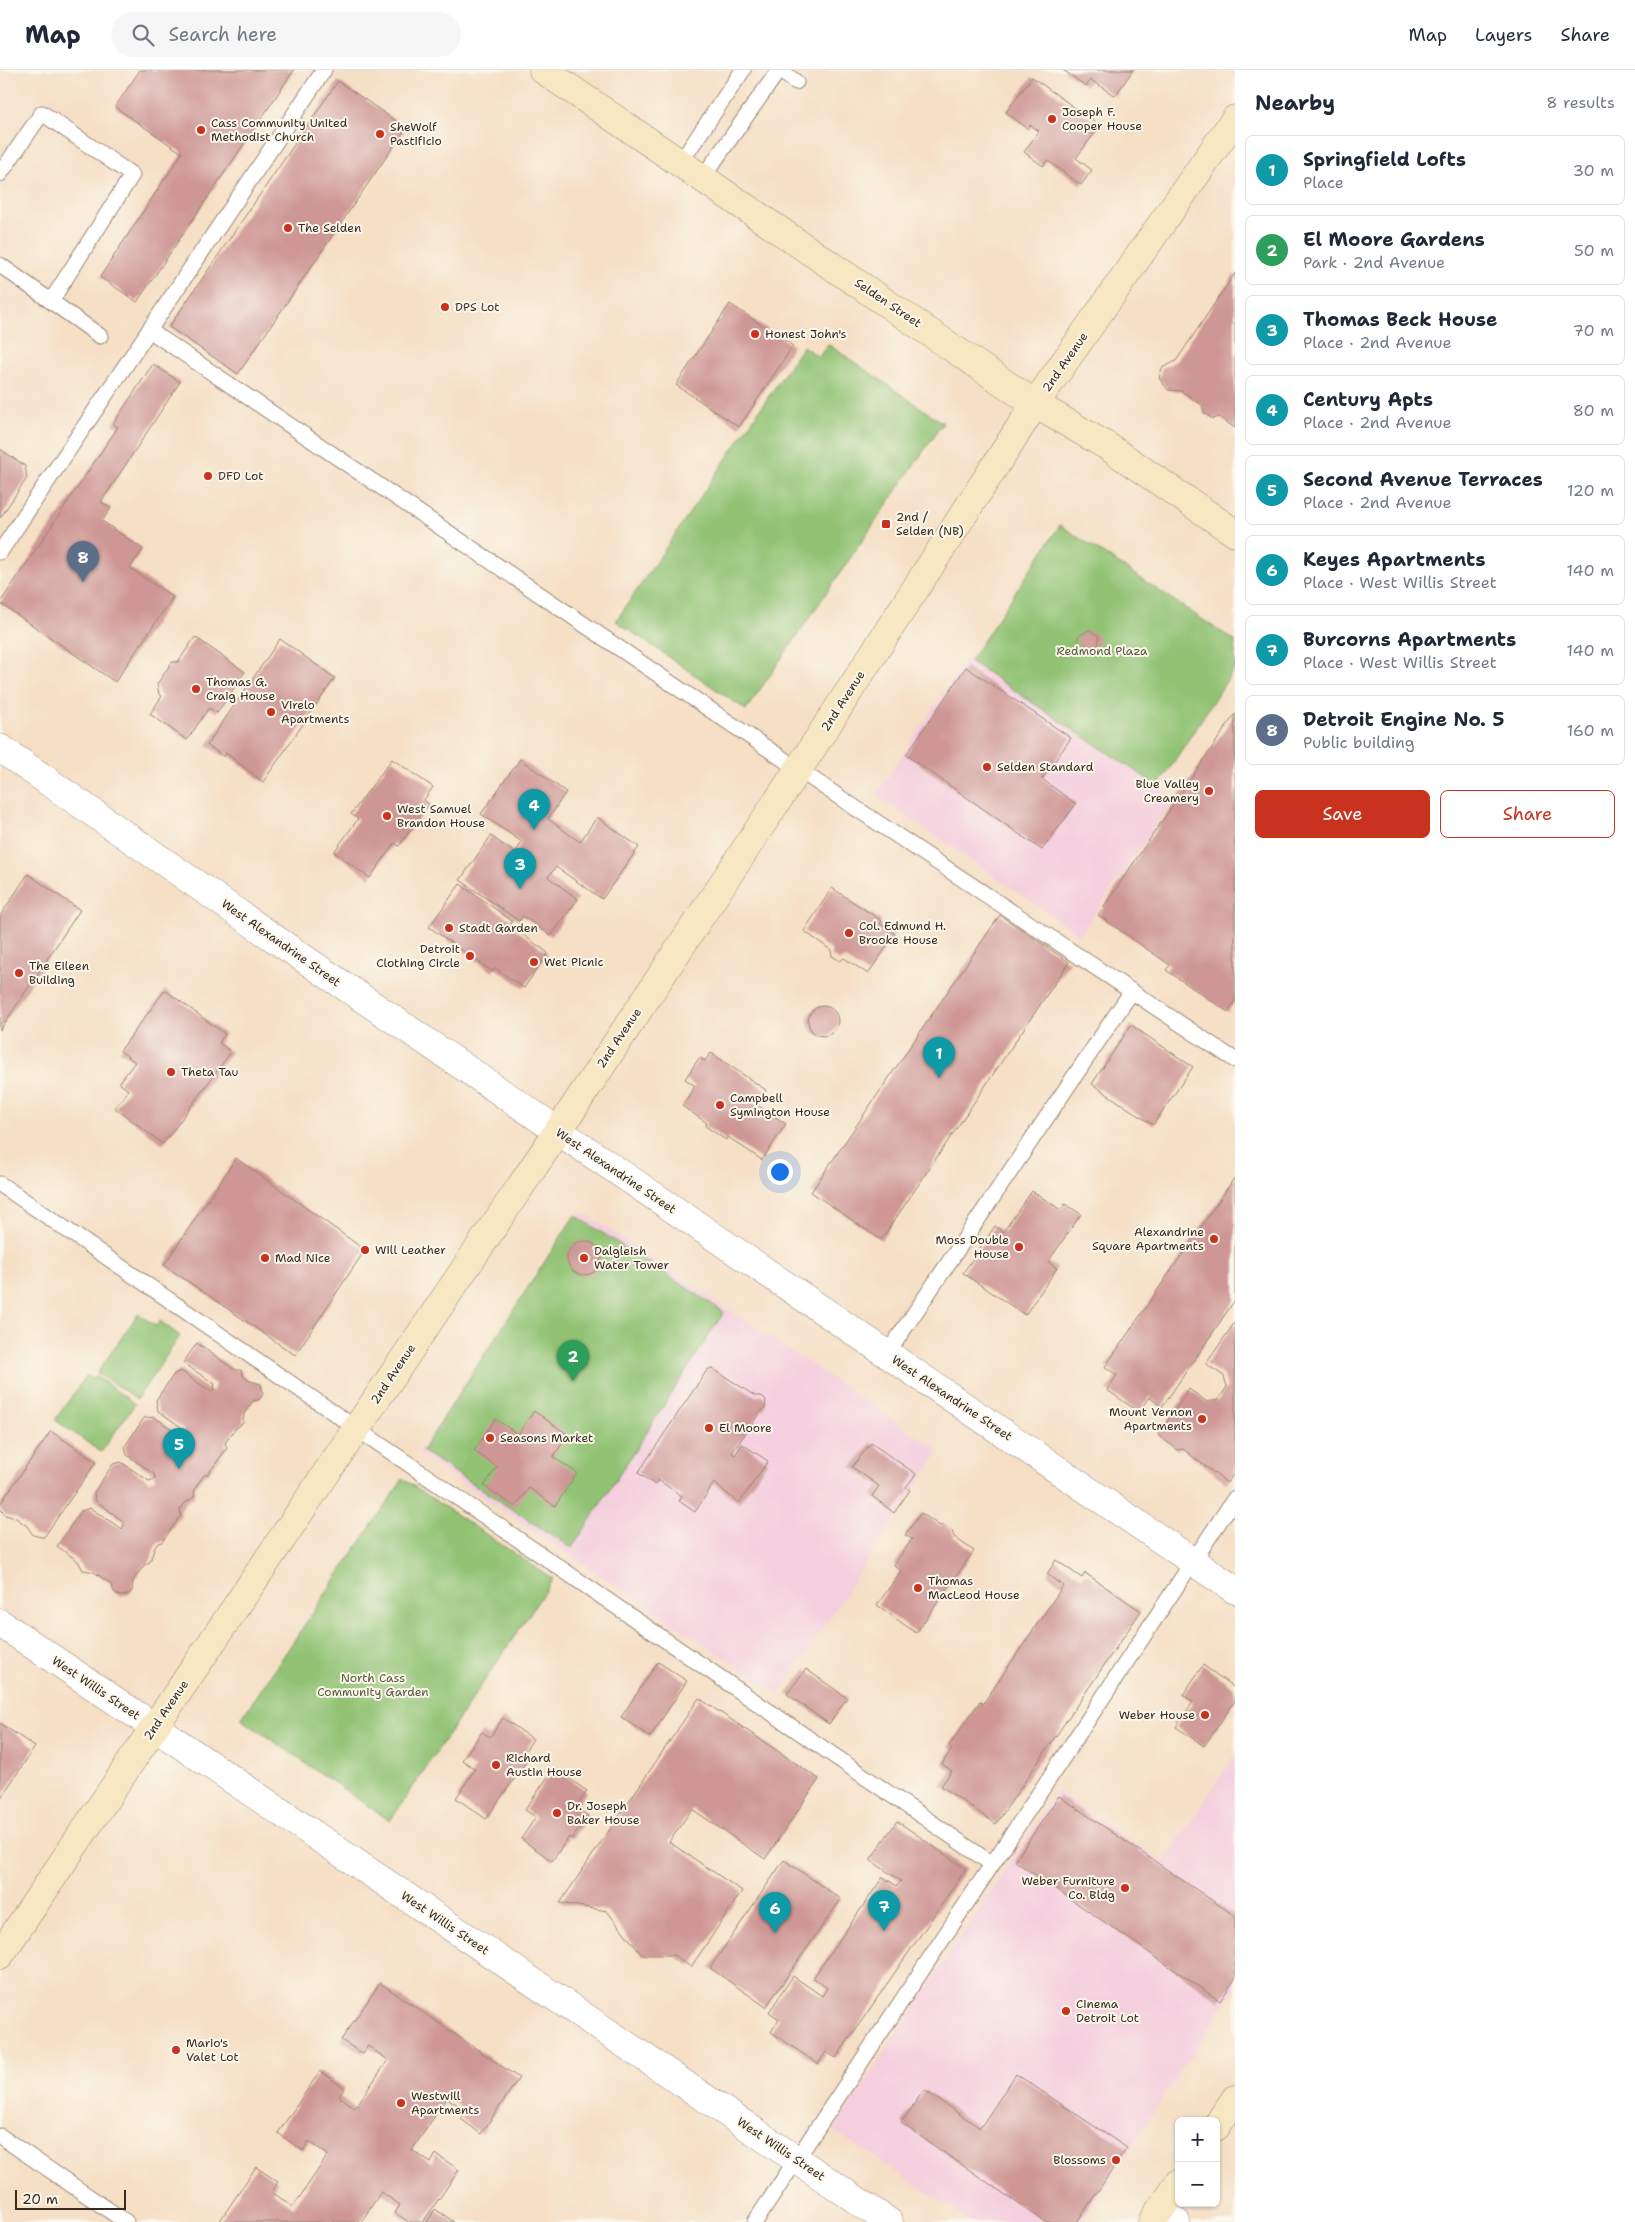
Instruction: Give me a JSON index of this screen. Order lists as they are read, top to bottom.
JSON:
{
  "streets": {
    "street": [
      "Selden Street",
      "2nd Avenue",
      "West Alexandrine Street",
      "West Willis Street"
    ]
  },
  "crossings": [
    ["Selden Street", "2nd Avenue"],
    ["2nd Avenue", "West Alexandrine Street"],
    ["2nd Avenue", "West Willis Street"]
  ],
  "parks": ["Redmond Plaza", "North Cass Community Garden"],
  "places": {
    "other": [
      "Joseph F. Cooper House",
      "Cass Community United Methodist Church",
      "SheWolf Pastificio",
      "The Selden",
      "DPS Lot",
      "Honest John's",
      "DFD Lot",
      "Thomas G. Craig House",
      "Virelo Apartments",
      "Selden Standard",
      "Blue Valley Creamery",
      "West Samuel Brandon House",
      "Stadt Garden",
      "Col. Edmund H. Brooke House",
      "Detroit Clothing Circle",
      "Wet Picnic",
      "The Eileen Building",
      "Theta Tau",
      "Campbell Symington House",
      "Alexandrine Square Apartments",
      "Moss Double House",
      "Will Leather",
      "Mad Nice",
      "Dalgleish Water Tower",
      "Mount Vernon Apartments",
      "El Moore",
      "Seasons Market",
      "Thomas MacLeod House",
      "Weber House",
      "Richard Austin House",
      "Dr. Joseph Baker House",
      "Weber Furniture Co. Bldg",
      "Cinema Detroit Lot",
      "Mario's Valet Lot",
      "Westwill Apartments",
      "Blossoms"
    ],
    "transit": ["2nd / Selden (NB)"]
  },
  "scale_bar": "20 m",
  "page": {
    "header": "Map",
    "search": "Search here",
    "nav": ["Map", "Layers", "Share"],
    "heading": ["Nearby", "8 results"],
    "list": [
      {
        "mark": "1",
        "name": "Springfield Lofts",
        "note": "Place",
        "value": "30 m"
      },
      {
        "mark": "2",
        "name": "El Moore Gardens",
        "note": "Park · 2nd Avenue",
        "value": "50 m"
      },
      {
        "mark": "3",
        "name": "Thomas Beck House",
        "note": "Place · 2nd Avenue",
        "value": "70 m"
      },
      {
        "mark": "4",
        "name": "Century Apts",
        "note": "Place · 2nd Avenue",
        "value": "80 m"
      },
      {
        "mark": "5",
        "name": "Second Avenue Terraces",
        "note": "Place · 2nd Avenue",
        "value": "120 m"
      },
      {
        "mark": "6",
        "name": "Keyes Apartments",
        "note": "Place · West Willis Street",
        "value": "140 m"
      },
      {
        "mark": "7",
        "name": "Burcorns Apartments",
        "note": "Place · West Willis Street",
        "value": "140 m"
      },
      {
        "mark": "8",
        "name": "Detroit Engine No. 5",
        "note": "Public building",
        "value": "160 m"
      }
    ],
    "pins": [
      "8",
      "4",
      "3",
      "1",
      "2",
      "5",
      "7",
      "6"
    ],
    "buttons": ["Save", "Share"],
    "map_buttons": ["+", "−"],
    "scale": "20 m"
  }
}
